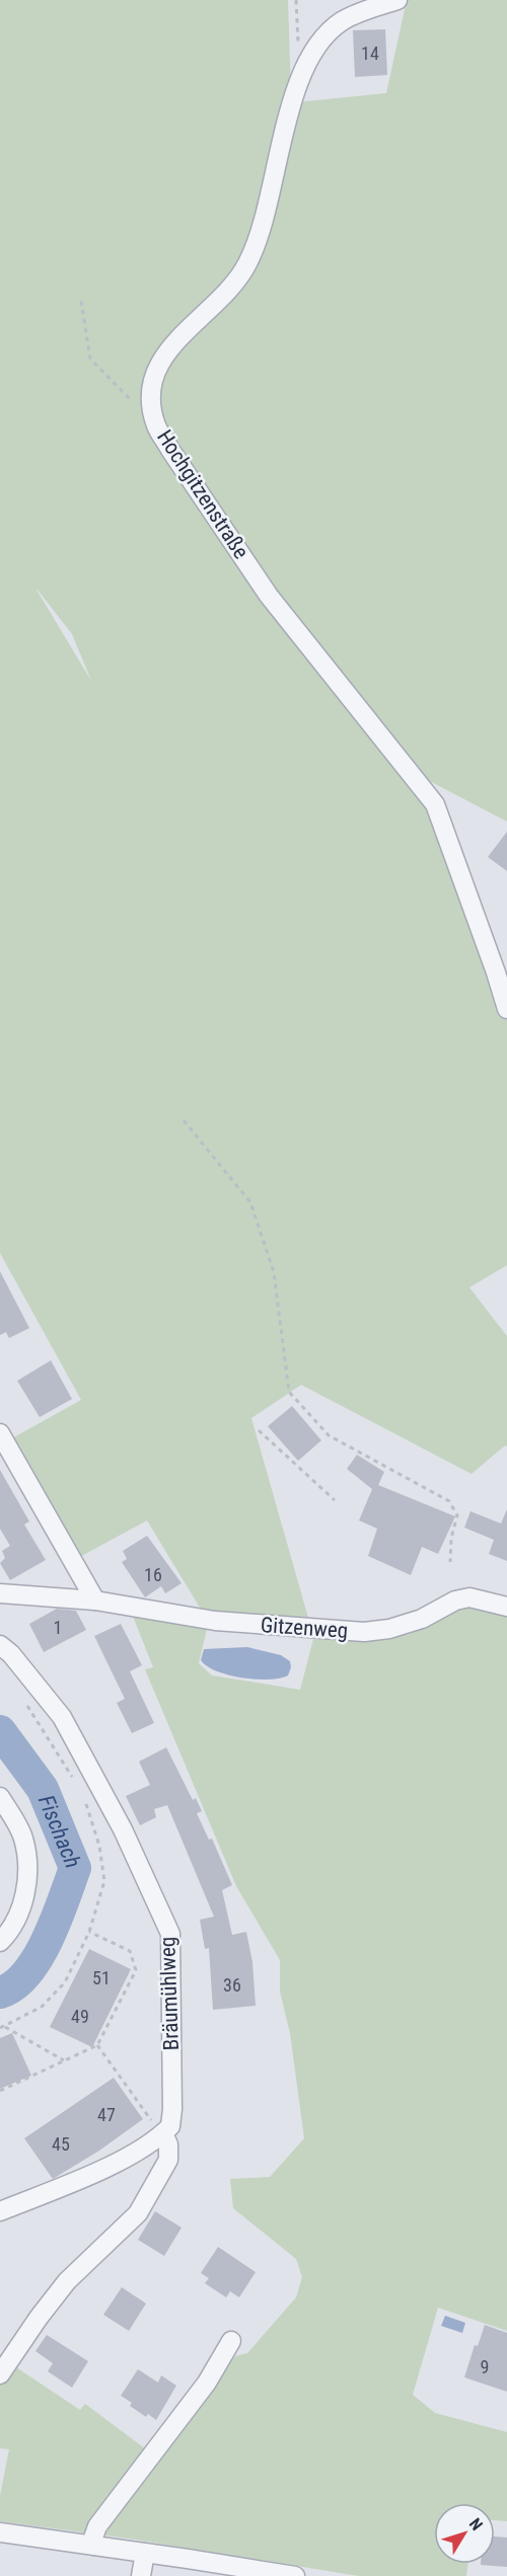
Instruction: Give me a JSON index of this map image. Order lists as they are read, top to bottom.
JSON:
{
  "streets": {
    "street": ["Hochgitzenstraße", "Gitzenweg", "Bräumühlweg"]
  },
  "water": ["Fischach"],
  "house_numbers": [
    "14",
    "16",
    "1",
    "51",
    "36",
    "49",
    "47",
    "45",
    "9"
  ],
  "north": "top right"
}
